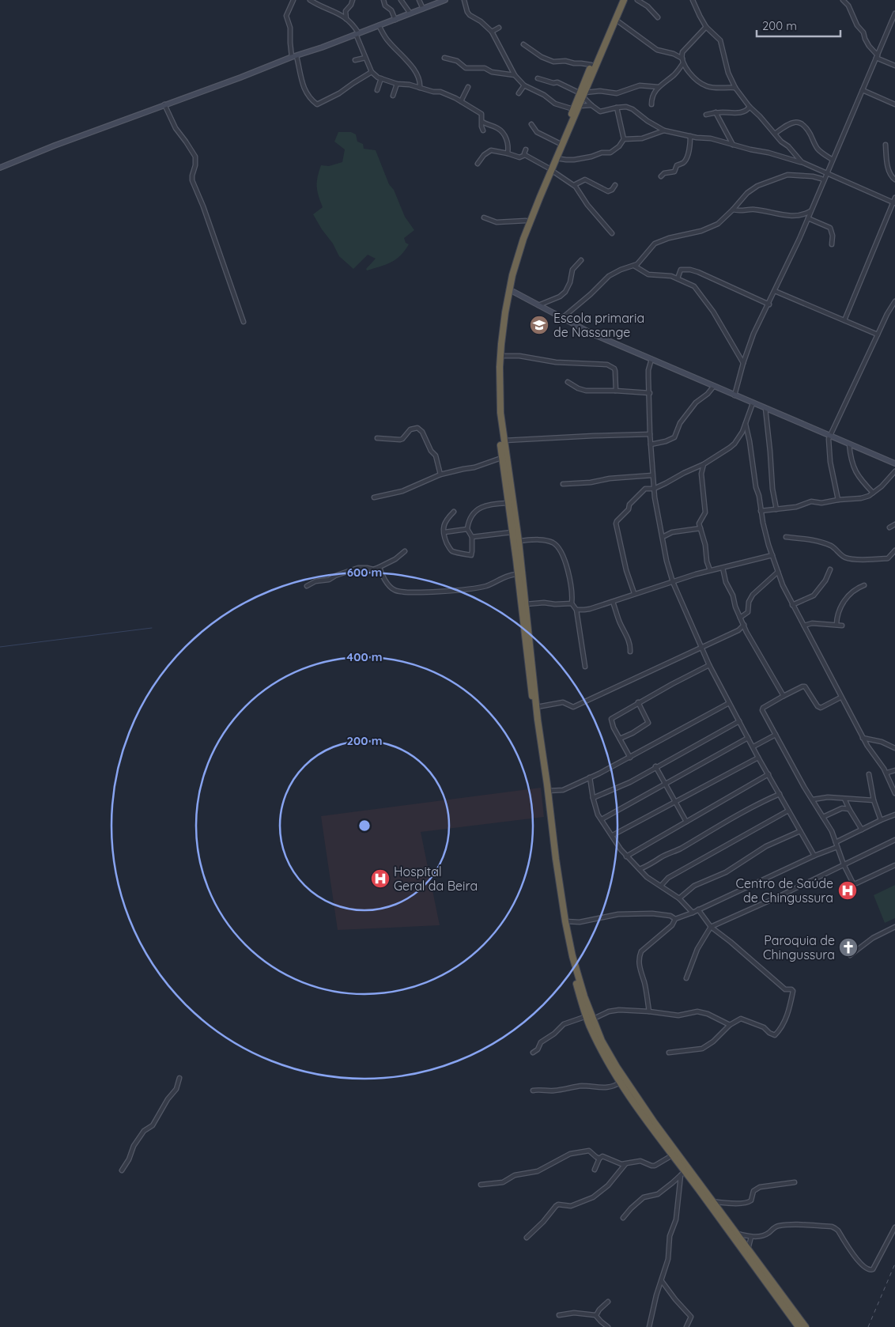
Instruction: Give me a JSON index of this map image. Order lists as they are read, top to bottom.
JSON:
{
  "places": {
    "school or university": ["Escola primaria de Nassange"],
    "hospital": ["Hospital Geral da Beira", "Centro de Saúde de Chingussura"],
    "church": ["Paroquia de Chingussura"]
  },
  "scale_bar": "200 m",
  "rings": ["600 m", "400 m", "200 m"]
}
